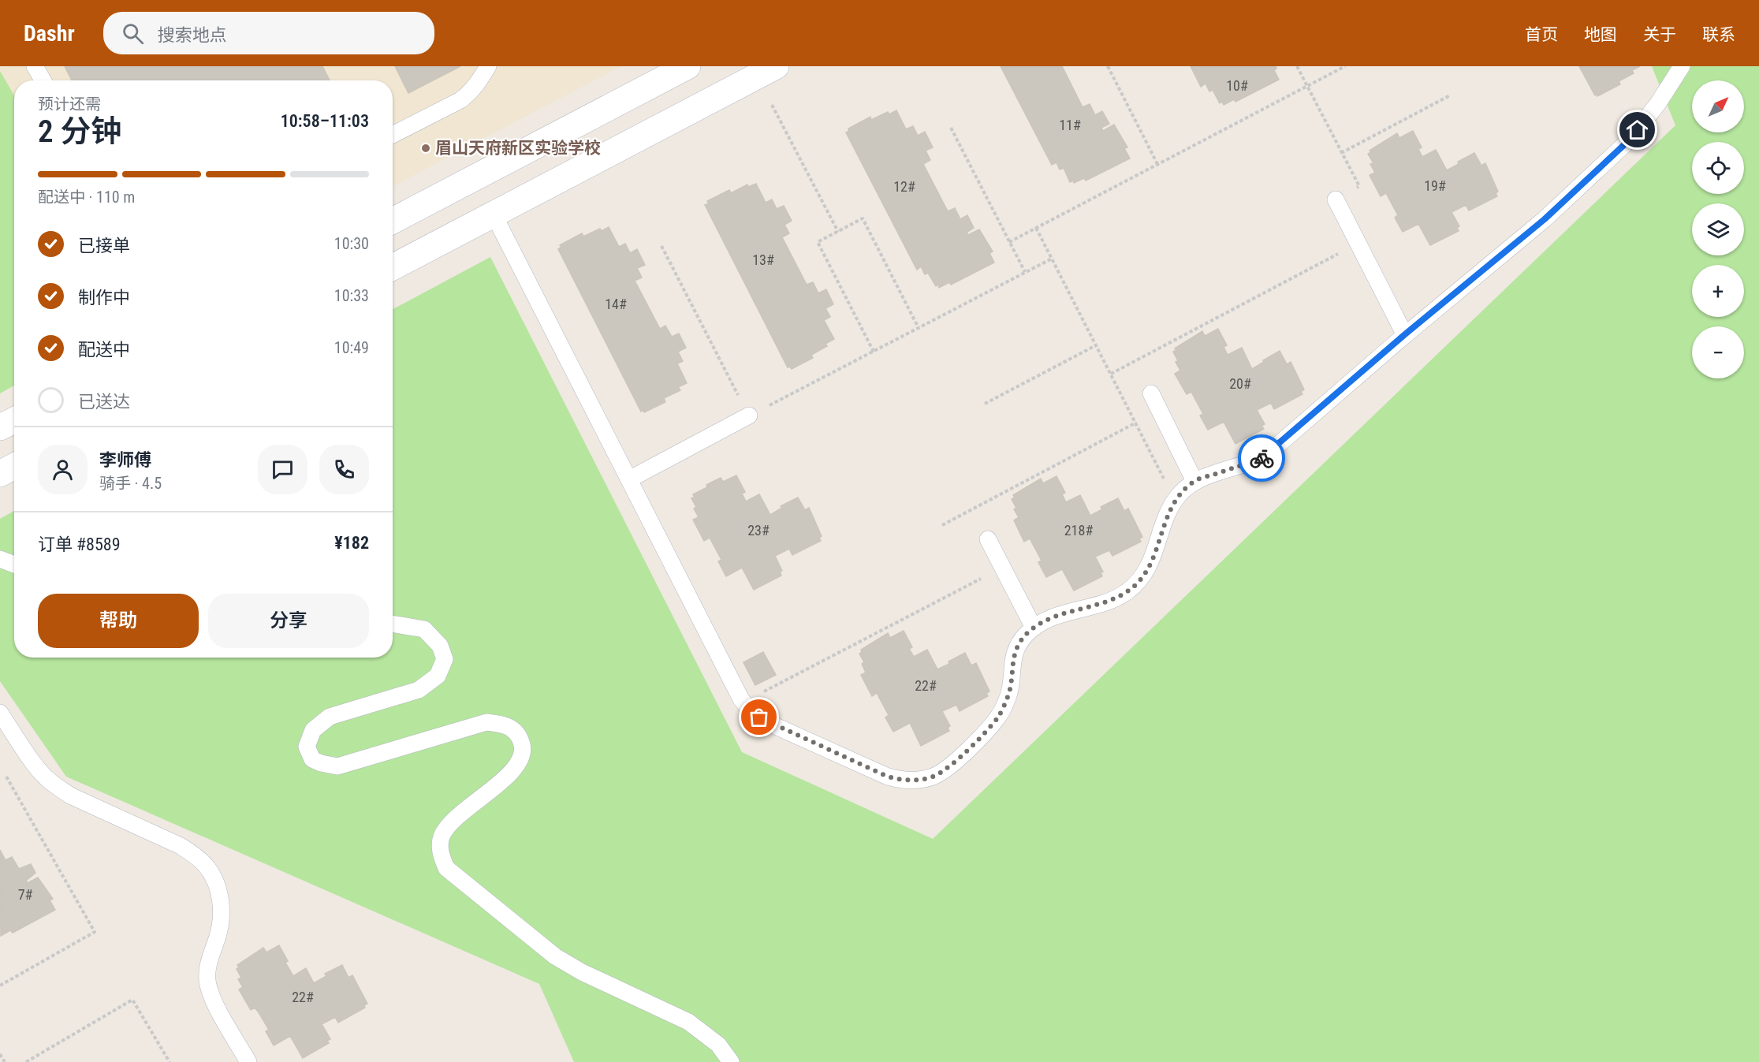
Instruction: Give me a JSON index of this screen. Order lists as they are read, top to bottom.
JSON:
{
  "places": ["眉山天府新区实验学校"],
  "house_numbers": [
    "10#",
    "11#",
    "19#",
    "12#",
    "13#",
    "14#",
    "20#",
    "23#",
    "218#",
    "22#",
    "7#",
    "22#"
  ],
  "north": "top right",
  "page": {
    "header": "Dashr",
    "search": "搜索地点",
    "nav": [
      "首页",
      "地图",
      "关于",
      "联系"
    ],
    "map_buttons": ["+", "−"],
    "heading": ["2 分钟", "预计还需", "10:58–11:03"],
    "panel": [
      "李师傅",
      "骑手 · 4.5",
      "订单 #8589",
      "¥182"
    ],
    "bar": "配送中 · 110 m",
    "list": [
      ["已接单", "10:30"],
      ["制作中", "10:33"],
      ["配送中", "10:49"],
      "已送达"
    ],
    "buttons": ["帮助", "分享"]
  }
}
